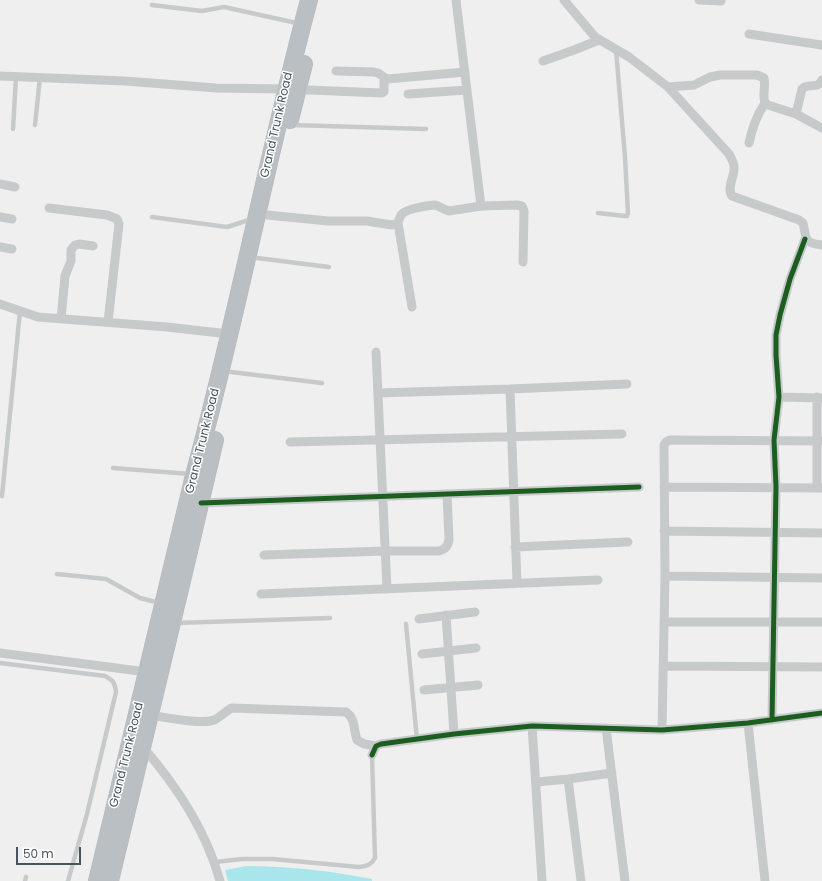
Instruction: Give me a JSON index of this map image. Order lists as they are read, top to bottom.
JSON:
{
  "streets": {
    "highway": ["Grand Trunk Road"]
  },
  "scale_bar": "50 m"
}
